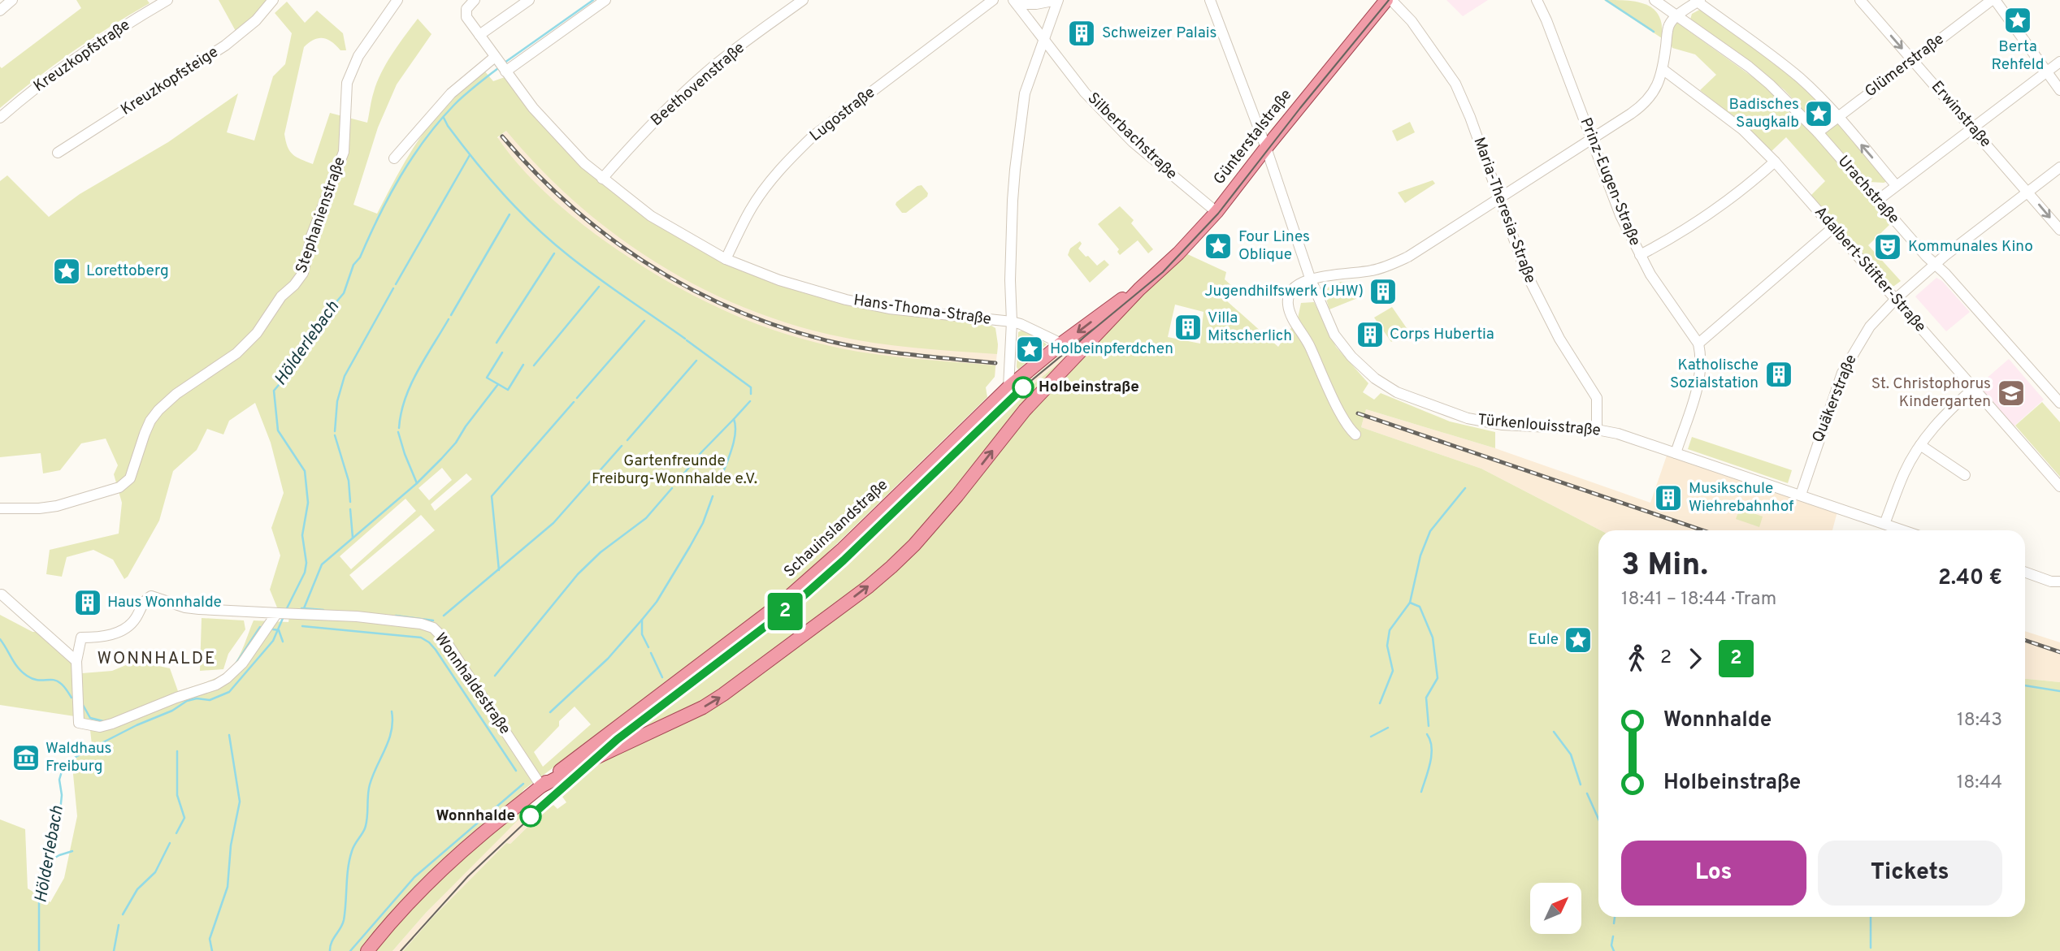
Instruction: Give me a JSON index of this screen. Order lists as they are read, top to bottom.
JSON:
{
  "streets": {
    "main road": ["Günterstalstraße", "Schauinslandstraße"],
    "street": [
      "Kreuzkopfstraße",
      "Glümerstraße",
      "Kreuzkopfsteige",
      "Beethovenstraße",
      "Lugostraße",
      "Erwinstraße",
      "Silberbachstraße",
      "Prinz-Eugen-Straße",
      "Urachstraße",
      "Maria-Theresia-Straße",
      "Stephanienstraße",
      "Adalbert-Stifter-Straße",
      "Hans-Thoma-Straße",
      "Quäkerstraße",
      "Türkenlouisstraße",
      "Wonnhaldestraße"
    ]
  },
  "crossings": [
    ["Glümerstraße", "Erwinstraße"],
    ["Glümerstraße", "Urachstraße"],
    ["Beethovenstraße", "Hans-Thoma-Straße"],
    ["Lugostraße", "Hans-Thoma-Straße"],
    ["Erwinstraße", "Quäkerstraße"],
    ["Silberbachstraße", "Günterstalstraße"],
    ["Günterstalstraße", "Türkenlouisstraße"],
    ["Günterstalstraße", "Schauinslandstraße"],
    ["Prinz-Eugen-Straße", "Türkenlouisstraße"],
    ["Urachstraße", "Quäkerstraße"],
    ["Maria-Theresia-Straße", "Türkenlouisstraße"],
    ["Adalbert-Stifter-Straße", "Quäkerstraße"],
    ["Quäkerstraße", "Türkenlouisstraße"],
    ["Schauinslandstraße", "Wonnhaldestraße"]
  ],
  "one_way": ["Erwinstraße"],
  "districts": ["WONNHALDE"],
  "water": ["Hölderlebach"],
  "parks": ["Gartenfreunde Freiburg-Wonnhalde e.V."],
  "places": {
    "place": [
      "Berta Rehfeld",
      "Badisches Saugkalb",
      "Four Lines Oblique",
      "Lorettoberg",
      "Holbeinpferdchen",
      "Eule"
    ],
    "building": [
      "Schweizer Palais",
      "Jugendhilfswerk (JHW)",
      "Villa Mitscherlich",
      "Corps Hubertia",
      "Katholische Sozialstation",
      "Musikschule Wiehrebahnhof",
      "Haus Wonnhalde"
    ],
    "theatre": ["Kommunales Kino"],
    "other": ["Holbeinstraße", "Wonnhalde"],
    "school or university": ["St. Christophorus Kindergarten"],
    "museum": ["Waldhaus Freiburg"]
  },
  "lines": ["tram line 2"],
  "north": "top right",
  "page": {
    "on_map": "2",
    "heading": ["3 Min.", "18:41 – 18:44 · Tram", "2.40 €"],
    "legs": ["2", "2"],
    "list": [
      {
        "name": "Wonnhalde",
        "value": "18:43"
      },
      {
        "name": "Holbeinstraße",
        "value": "18:44"
      }
    ],
    "buttons": ["Los", "Tickets"]
  }
}
